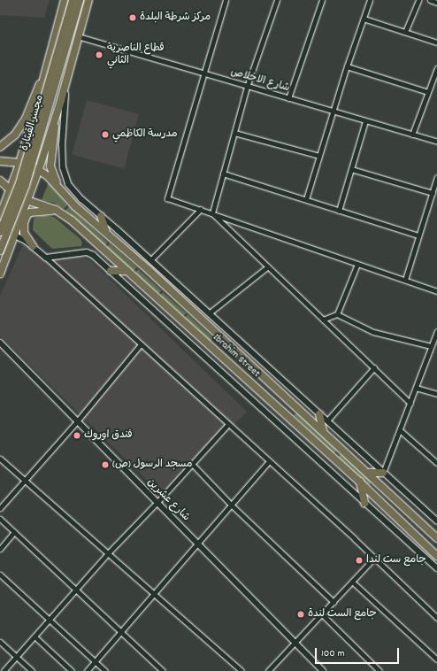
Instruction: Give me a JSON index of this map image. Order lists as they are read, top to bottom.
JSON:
{
  "streets": {
    "main road": ["مجسر القيثارة", "Ibrahim Street"],
    "street": ["شارع الاخلاص", "شارع عشرين"]
  },
  "places": [
    "مركز شرطة البلدة",
    "قطاع الناصرية الثاني",
    "مدرسة الكاظمي",
    "فندق اوروك",
    "مسجد الرسول (ص)",
    "جامع ست لندا",
    "جامع الست لندة"
  ],
  "scale_bar": "100 m"
}
